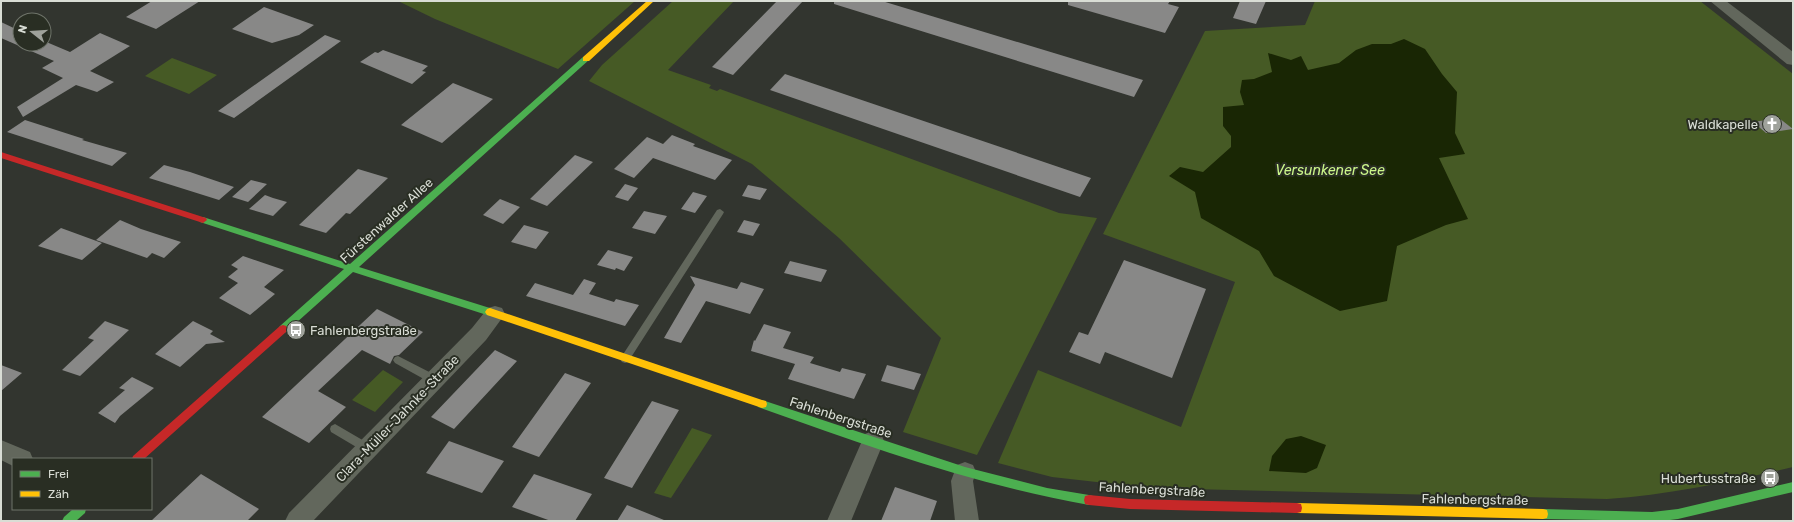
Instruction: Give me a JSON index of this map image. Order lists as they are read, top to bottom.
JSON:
{
  "streets": {
    "street": ["Fürstenwalder Allee", "Fahlenbergstraße", "Clara-Müller-Jahnke-Straße"]
  },
  "crossings": [
    ["Fürstenwalder Allee", "Fahlenbergstraße"],
    ["Fahlenbergstraße", "Clara-Müller-Jahnke-Straße"]
  ],
  "water": ["Versunkener See"],
  "places": {
    "church": ["Waldkapelle"],
    "bus stop": ["Fahlenbergstraße", "Hubertusstraße"]
  },
  "legend": ["Frei", "Zäh"],
  "north": "left"
}
